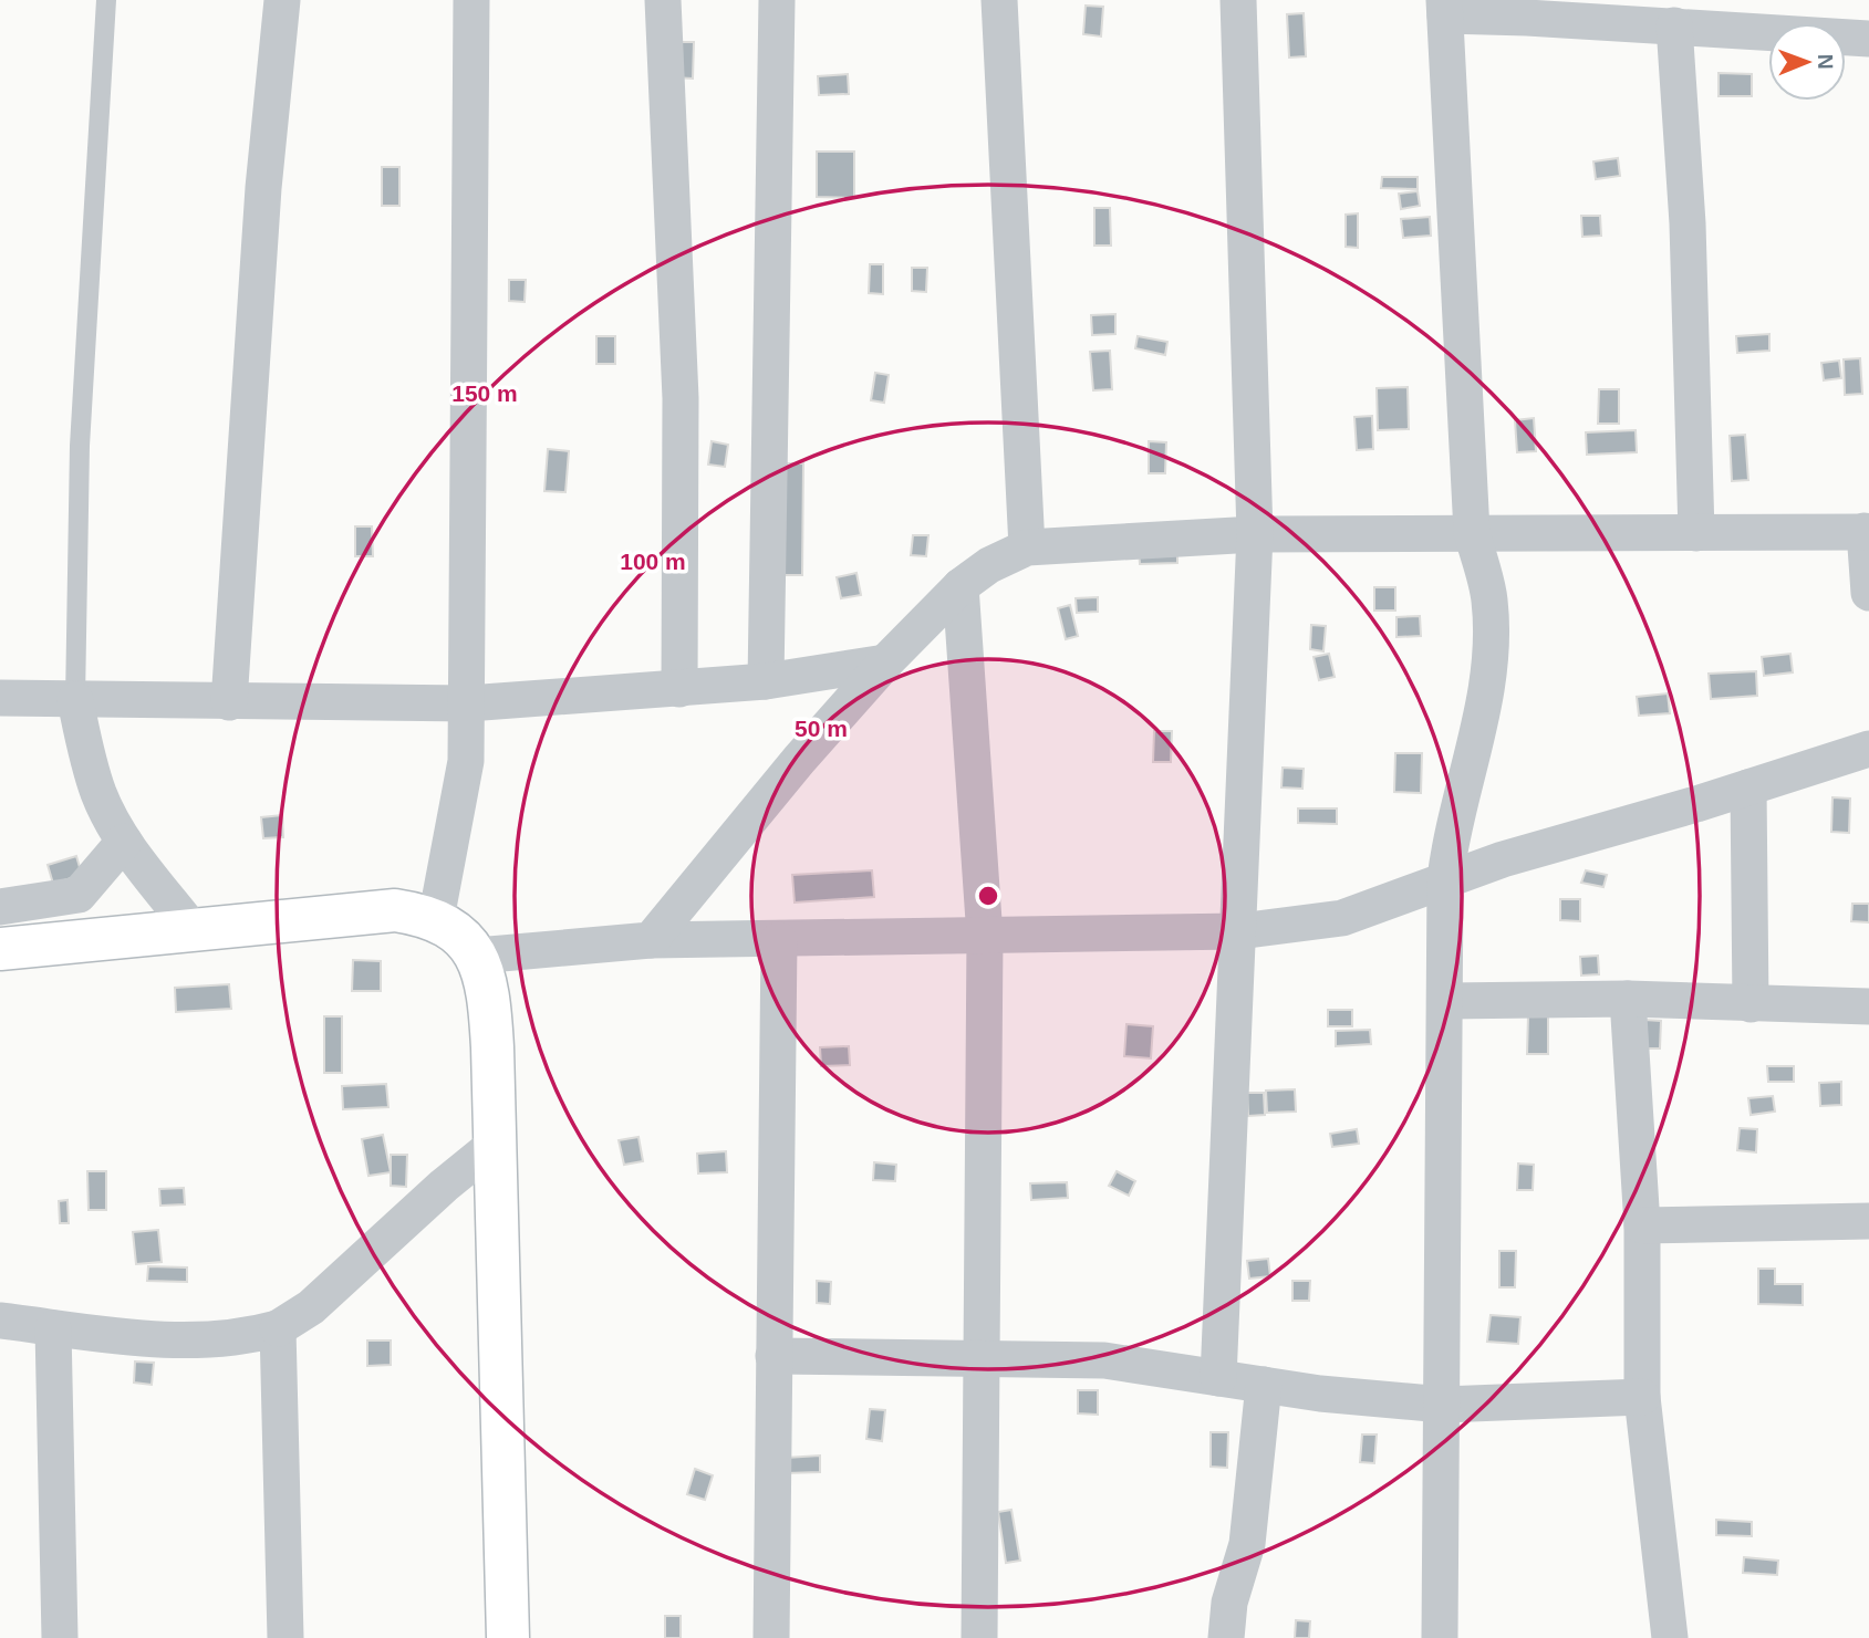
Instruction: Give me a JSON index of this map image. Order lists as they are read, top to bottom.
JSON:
{
  "north": "right",
  "rings": ["150 m", "100 m", "50 m"]
}
